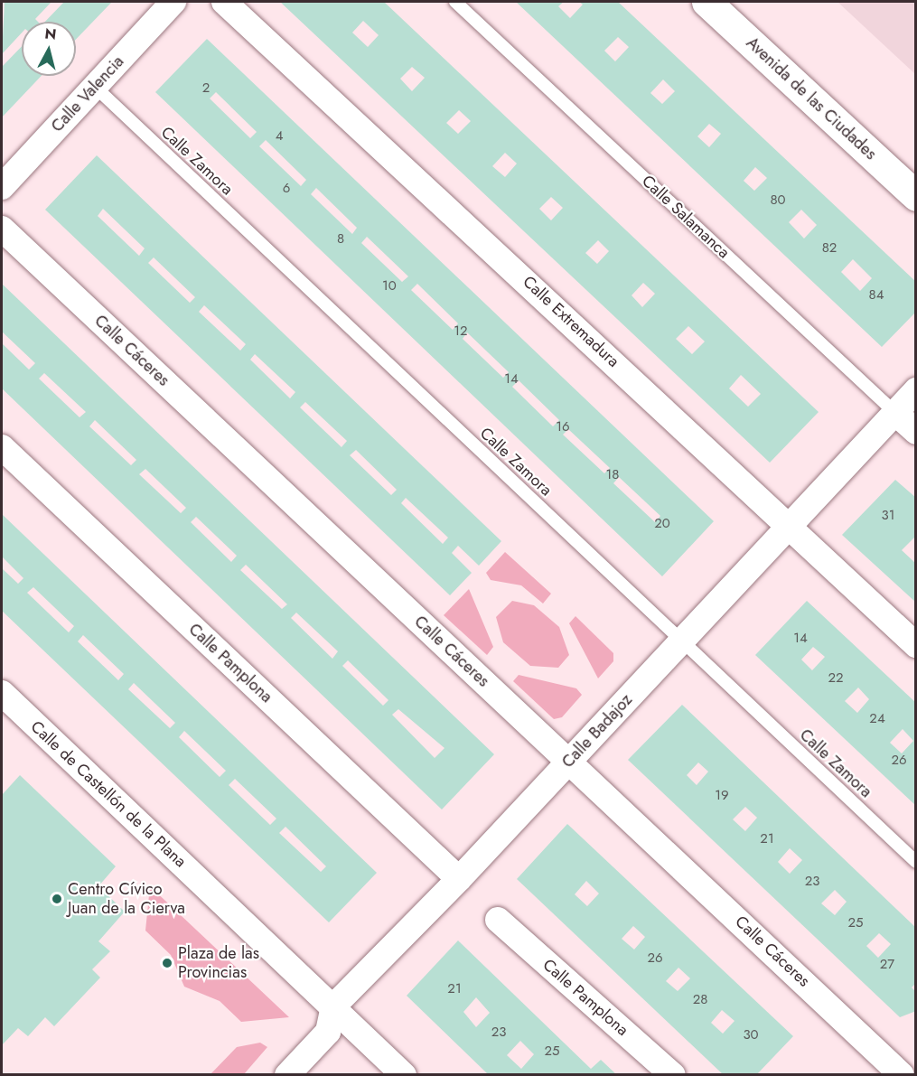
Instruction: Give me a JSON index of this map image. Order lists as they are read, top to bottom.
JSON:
{
  "streets": {
    "street": [
      "Calle Valencia",
      "Avenida de las Ciudades",
      "Calle Salamanca",
      "Calle Extremadura",
      "Calle Cáceres",
      "Calle Pamplona",
      "Calle Badajoz",
      "Calle de Castellón de la Plana"
    ],
    "lane": ["Calle Zamora"]
  },
  "crossings": [
    ["Calle Valencia", "Calle Zamora"],
    ["Calle Zamora", "Calle Badajoz"],
    ["Calle Salamanca", "Calle Badajoz"],
    ["Calle Extremadura", "Calle Badajoz"],
    ["Calle Cáceres", "Calle Badajoz"],
    ["Calle Pamplona", "Calle Badajoz"],
    ["Calle Badajoz", "Calle de Castellón de la Plana"]
  ],
  "places": ["Centro Cívico Juan de la Cierva", "Plaza de las Provincias"],
  "house_numbers": [
    "2",
    "4",
    "6",
    "80",
    "8",
    "82",
    "10",
    "84",
    "12",
    "14",
    "16",
    "18",
    "31",
    "20",
    "14",
    "22",
    "24",
    "26",
    "19",
    "21",
    "23",
    "25",
    "26",
    "27",
    "21",
    "28",
    "23",
    "30",
    "25"
  ],
  "north": "top"
}
